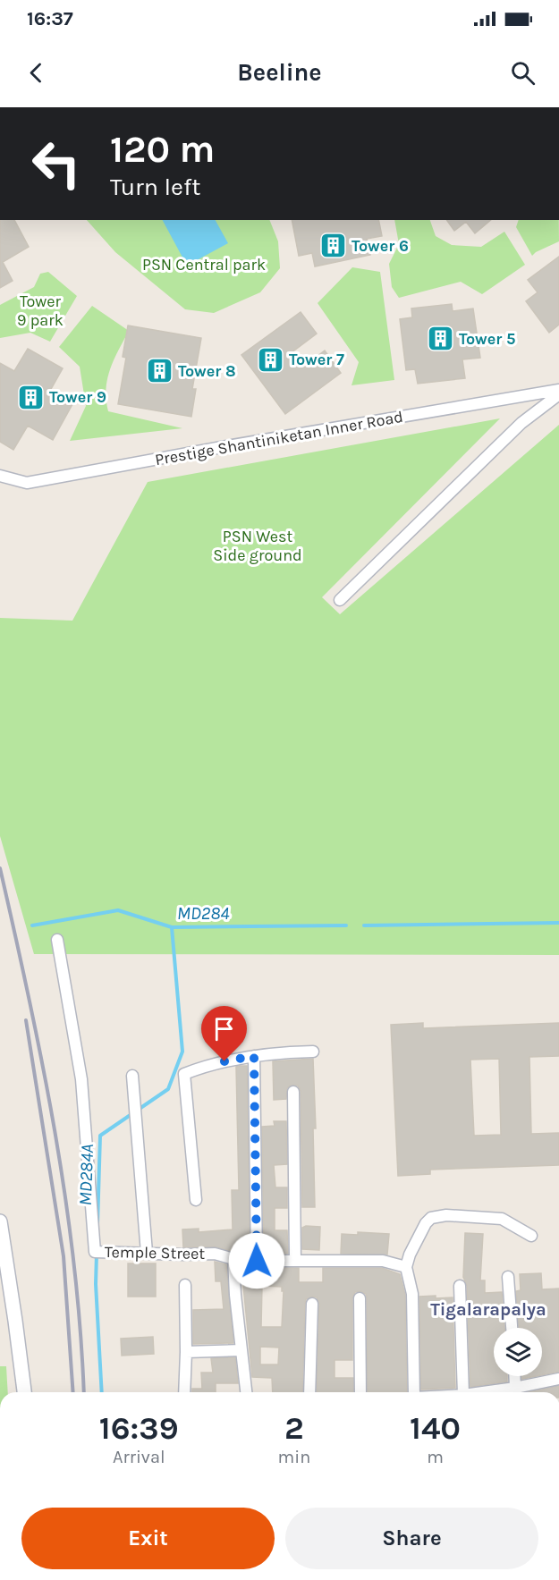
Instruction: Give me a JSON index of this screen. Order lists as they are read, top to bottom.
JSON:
{
  "streets": {
    "street": ["Prestige Shantiniketan Inner Road", "Temple Street"]
  },
  "districts": ["Tigalarapalya"],
  "water": ["MD284", "MD284A"],
  "parks": ["PSN Central park", "Tower 9 park", "PSN West Side ground"],
  "places": {
    "building": [
      "Tower 6",
      "Tower 5",
      "Tower 7",
      "Tower 8",
      "Tower 9"
    ]
  },
  "page": {
    "status": "16:37",
    "header": "Beeline",
    "turn": ["120 m", "Turn left"],
    "eta": [
      "16:39",
      "Arrival",
      "2",
      "min",
      "140",
      "m"
    ],
    "buttons": ["Exit", "Share"]
  }
}
